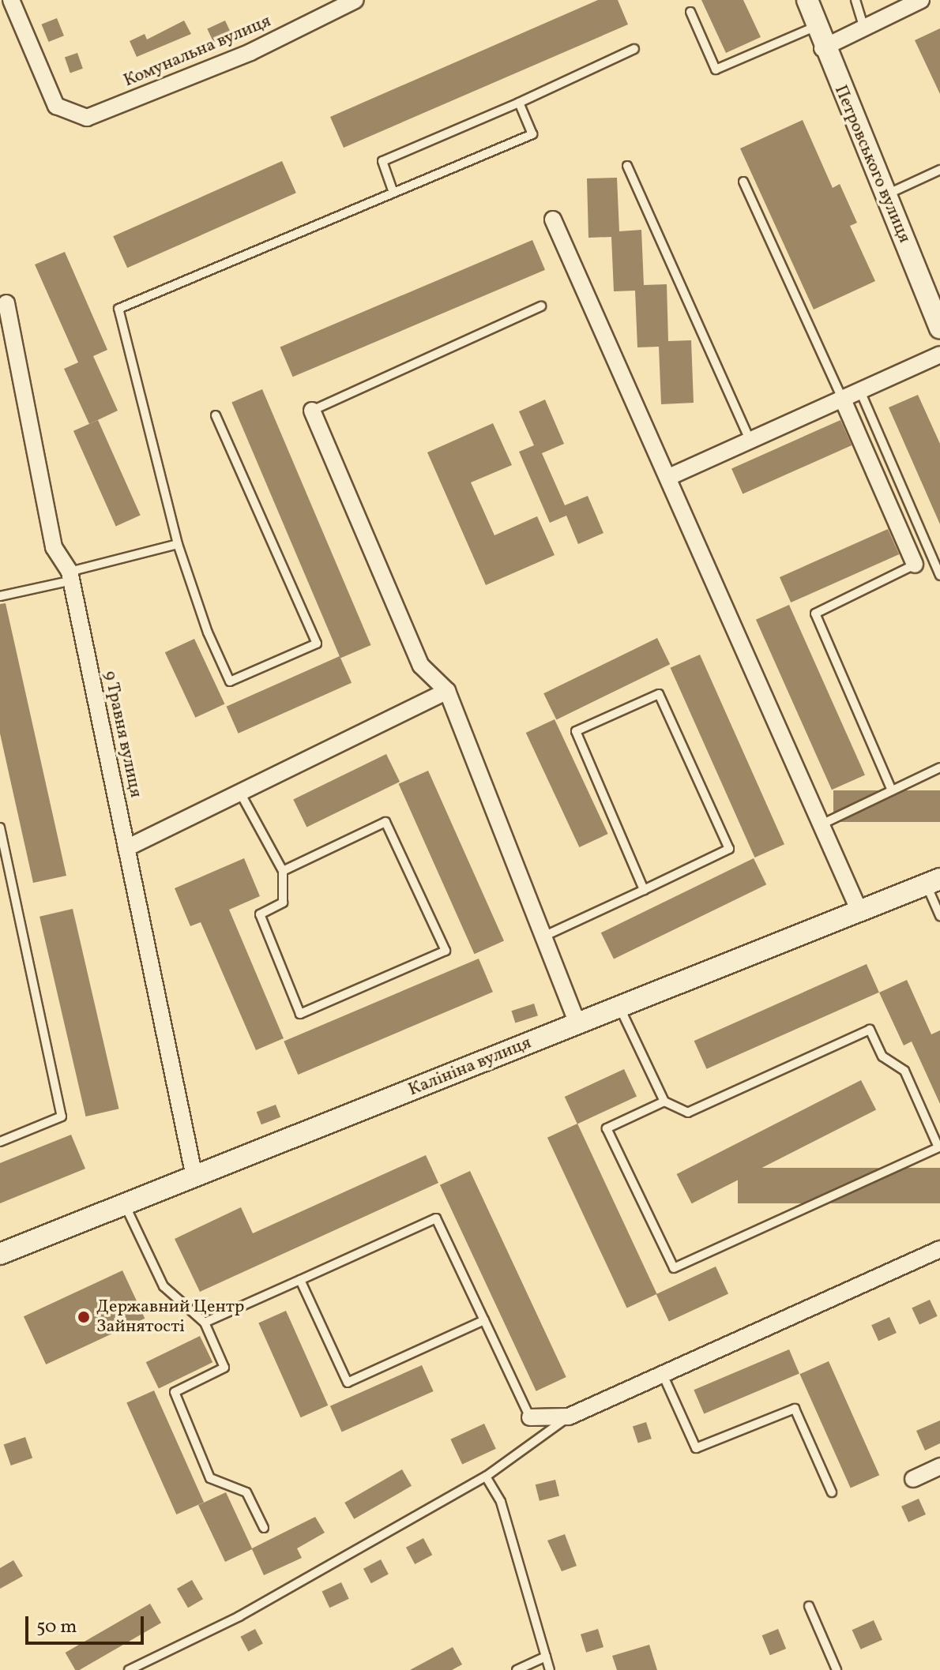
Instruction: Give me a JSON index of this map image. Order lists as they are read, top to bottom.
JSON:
{
  "streets": {
    "street": [
      "Комунальна вулиця",
      "Петровського вулиця",
      "9 Травня вулиця",
      "Калініна вулиця"
    ]
  },
  "crossings": [
    ["9 Травня вулиця", "Калініна вулиця"]
  ],
  "places": ["Державний Центр Зайнятості"],
  "scale_bar": "50 m"
}
